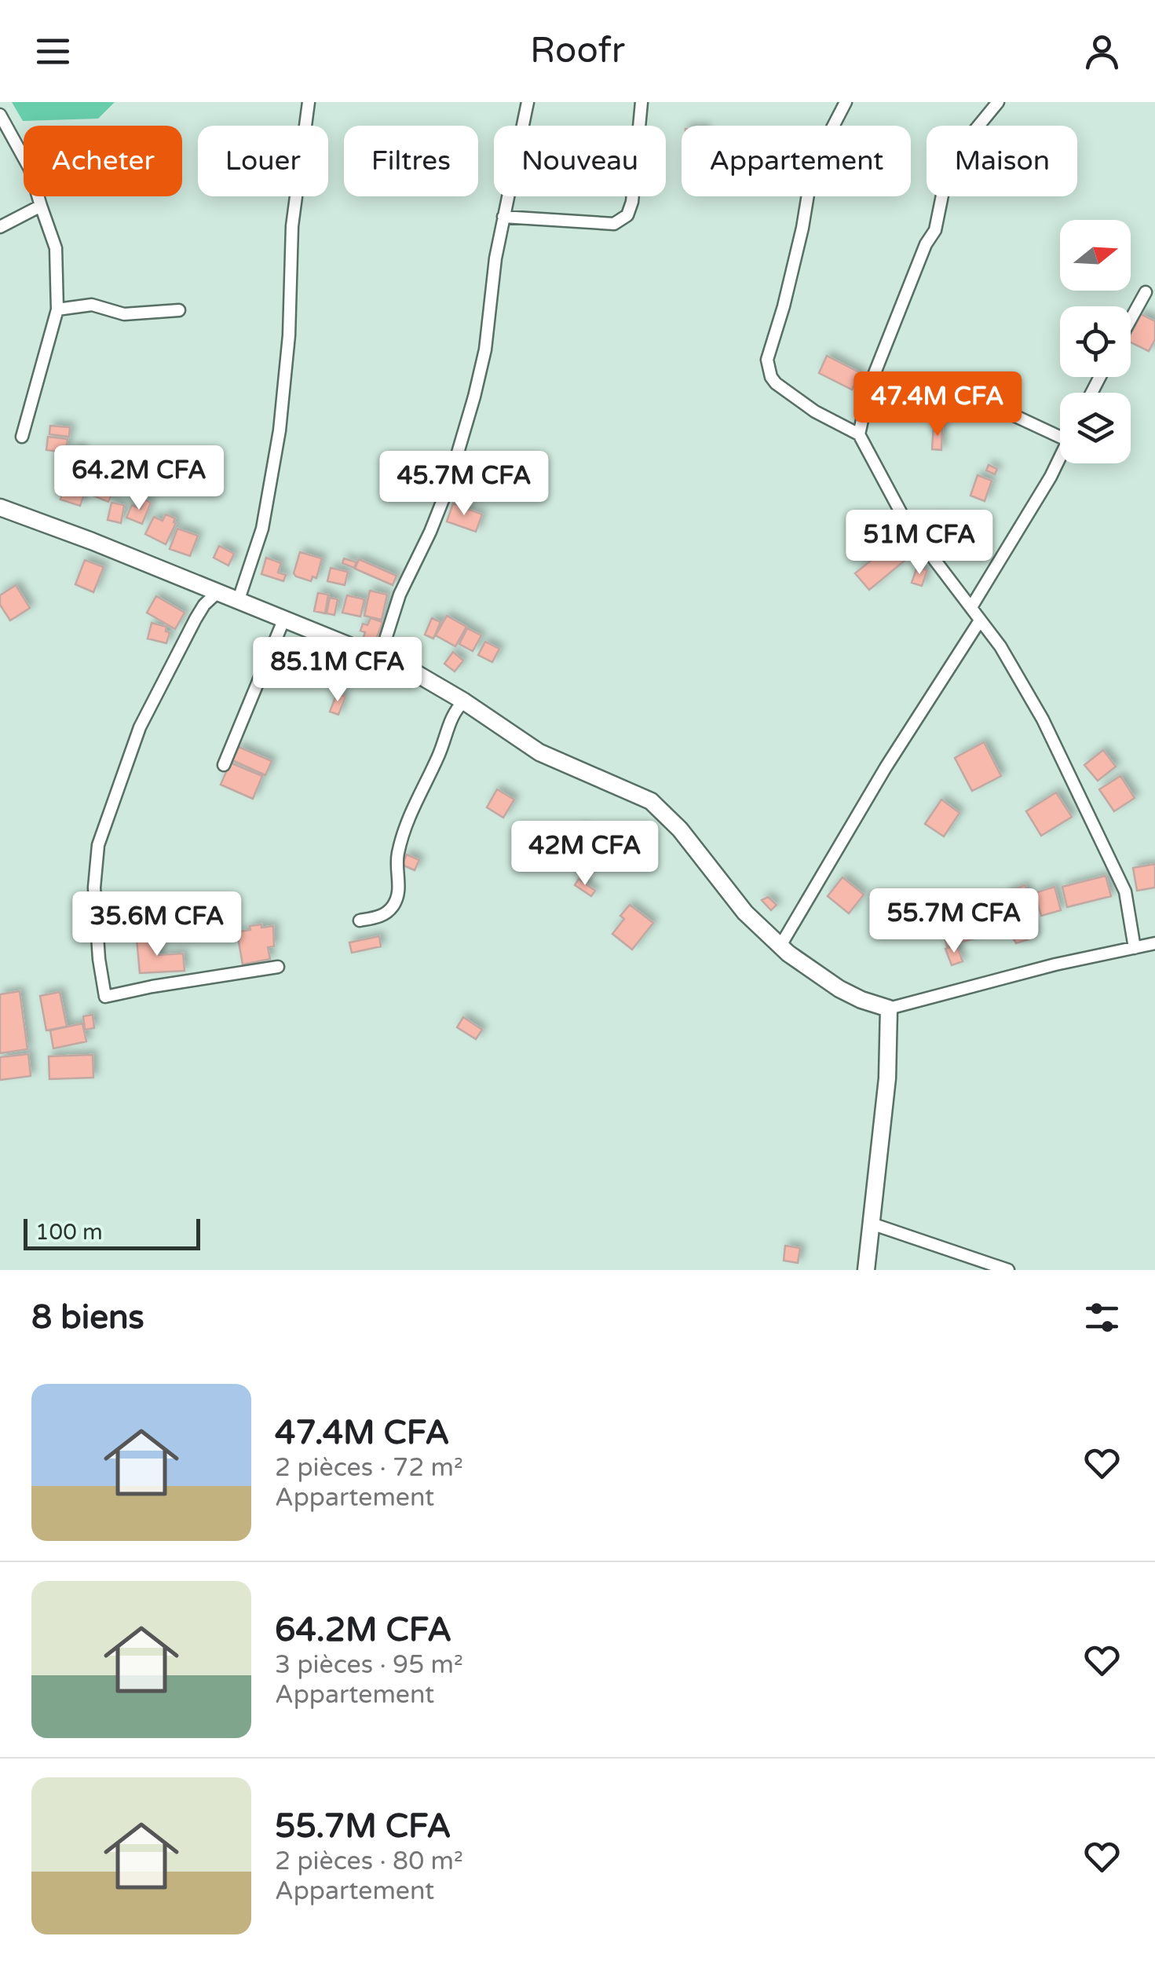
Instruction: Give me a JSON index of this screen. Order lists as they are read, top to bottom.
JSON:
{
  "scale_bar": "100 m",
  "north": "right",
  "page": {
    "header": "Roofr",
    "chip": [
      "Acheter",
      "Louer",
      "Filtres",
      "Nouveau",
      "Appartement",
      "Maison"
    ],
    "price": [
      "47.4M CFA",
      "64.2M CFA",
      "45.7M CFA",
      "51M CFA",
      "85.1M CFA",
      "42M CFA",
      "55.7M CFA",
      "35.6M CFA"
    ],
    "scale": "100 m",
    "heading": "8 biens",
    "list": [
      {
        "name": "47.4M CFA",
        "note": "2 pièces · 72 m² · Appartement"
      },
      {
        "name": "64.2M CFA",
        "note": "3 pièces · 95 m² · Appartement"
      },
      {
        "name": "55.7M CFA",
        "note": "2 pièces · 80 m² · Appartement"
      }
    ]
  }
}
